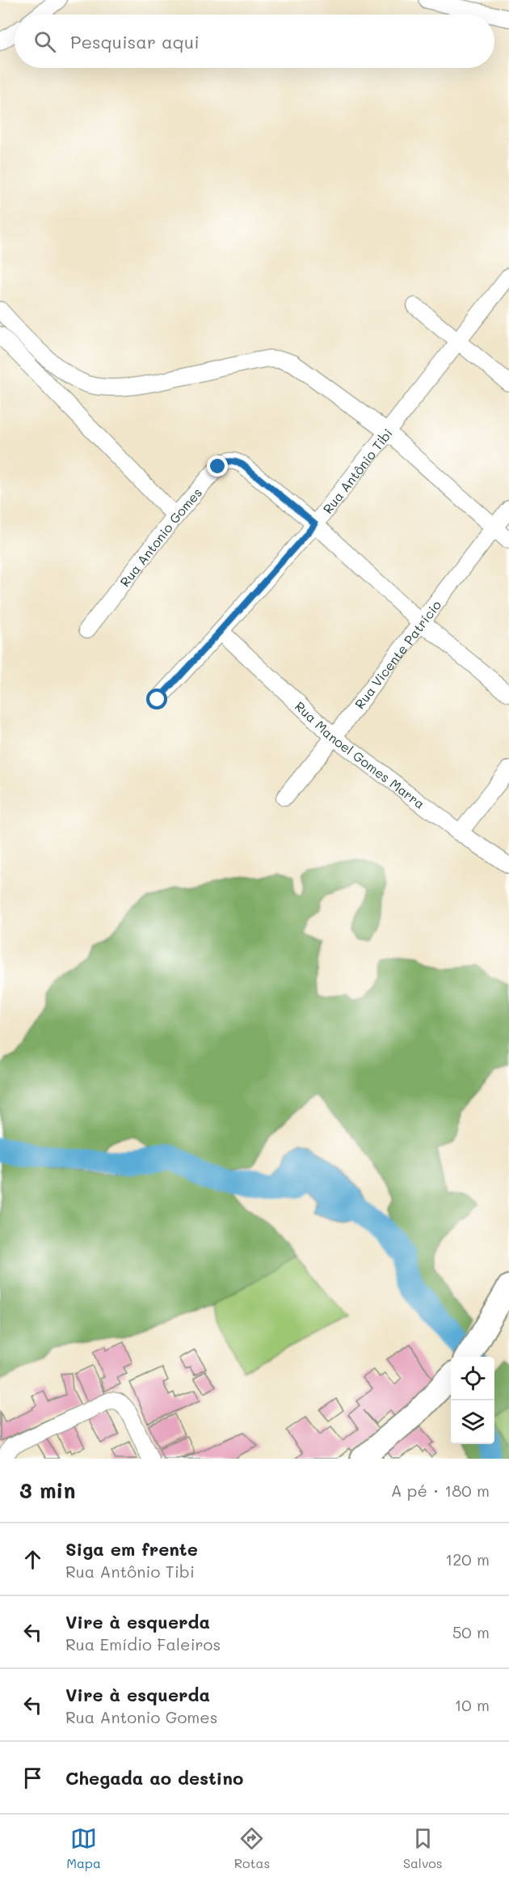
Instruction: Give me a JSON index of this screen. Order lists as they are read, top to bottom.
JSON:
{
  "streets": {
    "street": [
      "Rua Antônio Tibi",
      "Rua Antonio Gomes",
      "Rua Vicente Patrício",
      "Rua Manoel Gomes Marra"
    ]
  },
  "crossings": [
    ["Rua Antônio Tibi", "Rua Antonio Gomes"],
    ["Rua Antônio Tibi", "Rua Manoel Gomes Marra"],
    ["Rua Vicente Patrício", "Rua Manoel Gomes Marra"]
  ],
  "page": {
    "search": "Pesquisar aqui",
    "heading": ["3 min", "A pé · 180 m"],
    "list": [
      ["Siga em frente", "Rua Antônio Tibi", "120 m"],
      ["Vire à esquerda", "Rua Emídio Faleiros", "50 m"],
      ["Vire à esquerda", "Rua Antonio Gomes", "10 m"],
      "Chegada ao destino"
    ],
    "nav": ["Mapa", "Rotas", "Salvos"]
  }
}
